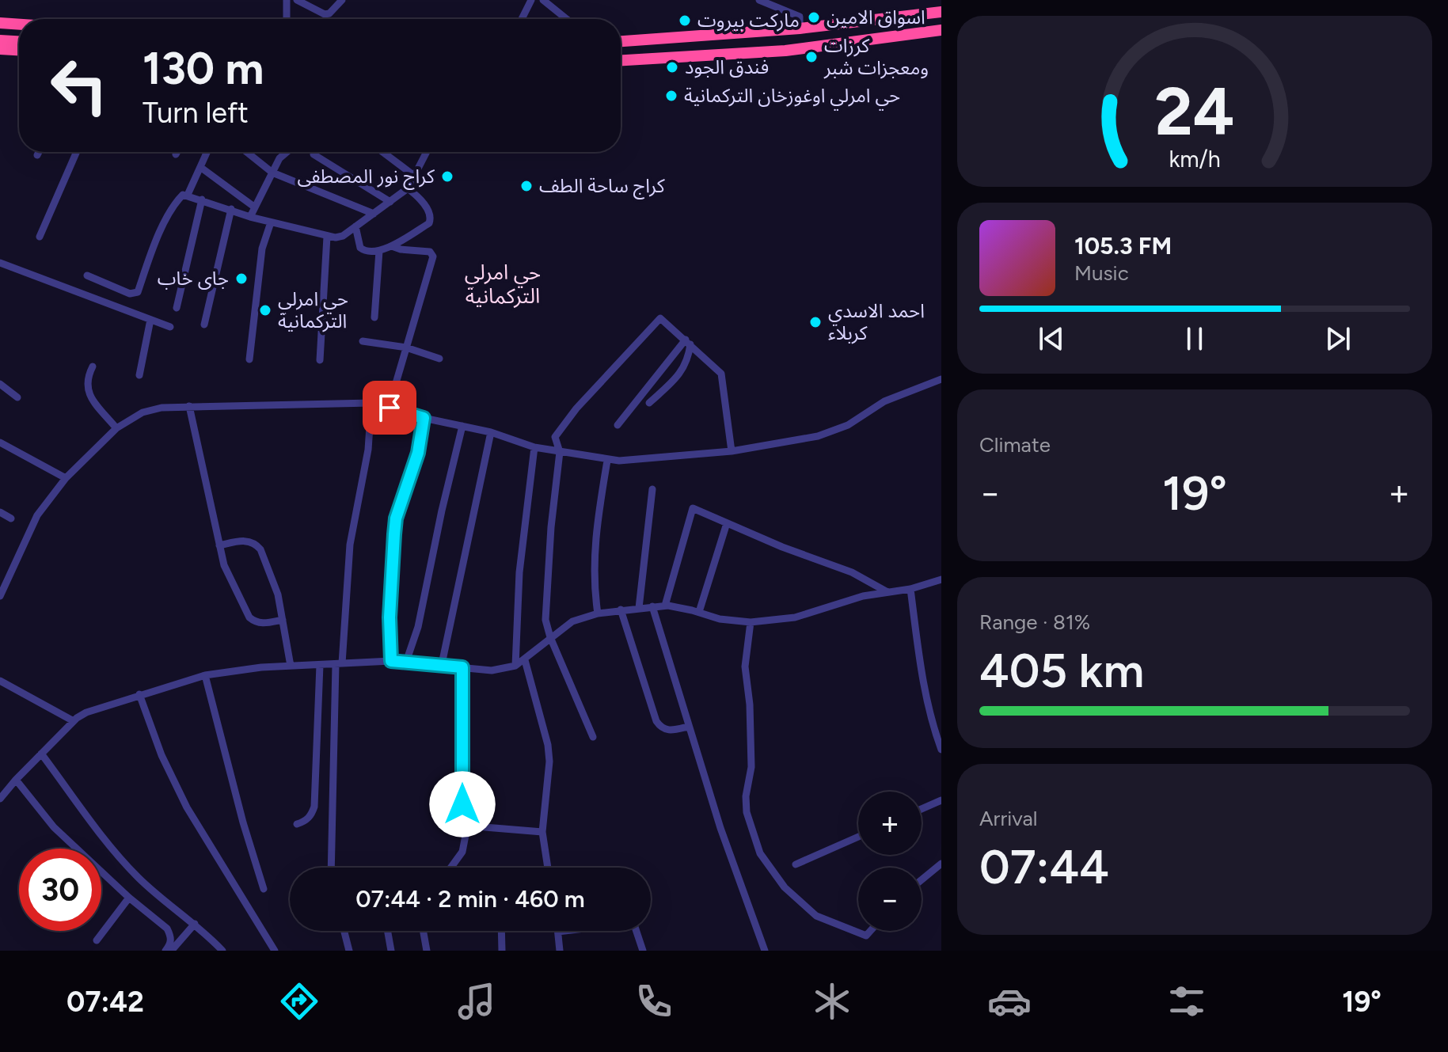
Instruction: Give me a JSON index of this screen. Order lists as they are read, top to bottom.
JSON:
{
  "districts": ["حي امرلي التركمانية"],
  "places": [
    "اسواق الامين",
    "ماركت بيروت",
    "كرزات ومعجزات شبر",
    "فندق الجود",
    "حي امرلي اوغوزخان التركمانية",
    "كراج نور المصطفى",
    "كراج ساحة الطف",
    "جای خاب",
    "حي امرلي التركمانية",
    "احمد الاسدي كربلاء"
  ],
  "page": {
    "turn": ["130 m", "Turn left"],
    "song": ["105.3 FM", "Music"],
    "tile": [
      "Climate",
      ["Range · 81%", "405 km"],
      ["Arrival", "07:44"]
    ],
    "heat": ["−", "19°", "+"],
    "map_buttons": ["+", "−"],
    "limit": "30",
    "trip": "07:44 · 2 min · 460 m",
    "tabs": ["07:42", "19°"],
    "gauge": ["24", "km/h"]
  }
}
